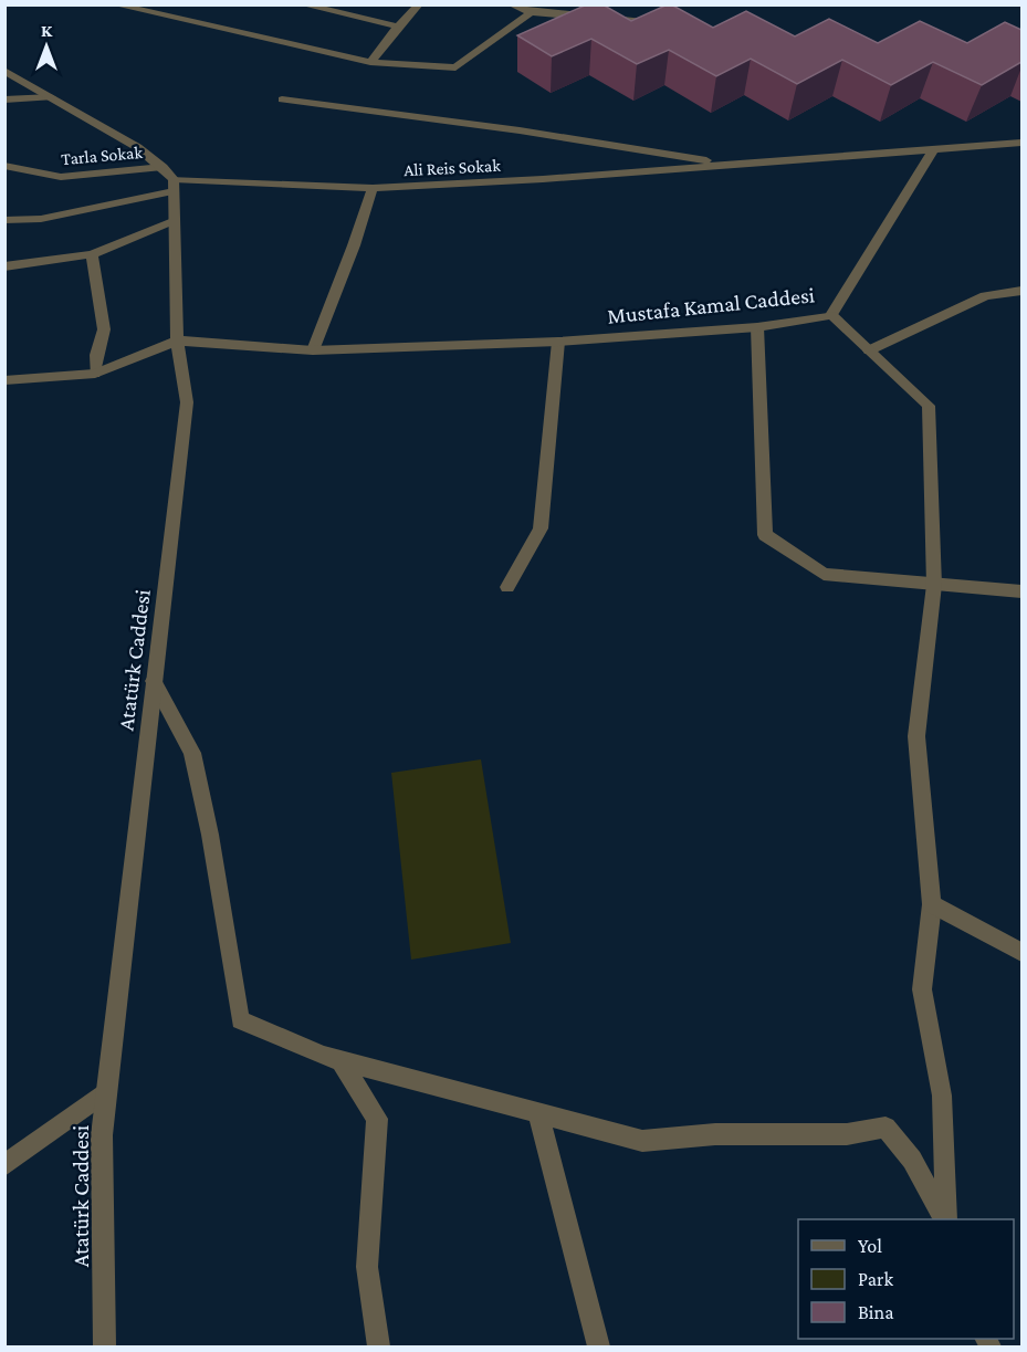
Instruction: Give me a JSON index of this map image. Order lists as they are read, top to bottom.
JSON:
{
  "streets": {
    "street": [
      "Tarla Sokak",
      "Ali Reis Sokak",
      "Mustafa Kamal Caddesi",
      "Atatürk Caddesi"
    ]
  },
  "crossings": [
    ["Tarla Sokak", "Ali Reis Sokak"],
    ["Tarla Sokak", "Atatürk Caddesi"],
    ["Ali Reis Sokak", "Atatürk Caddesi"],
    ["Mustafa Kamal Caddesi", "Atatürk Caddesi"]
  ],
  "legend": ["Yol", "Park", "Bina"],
  "north": "top"
}
